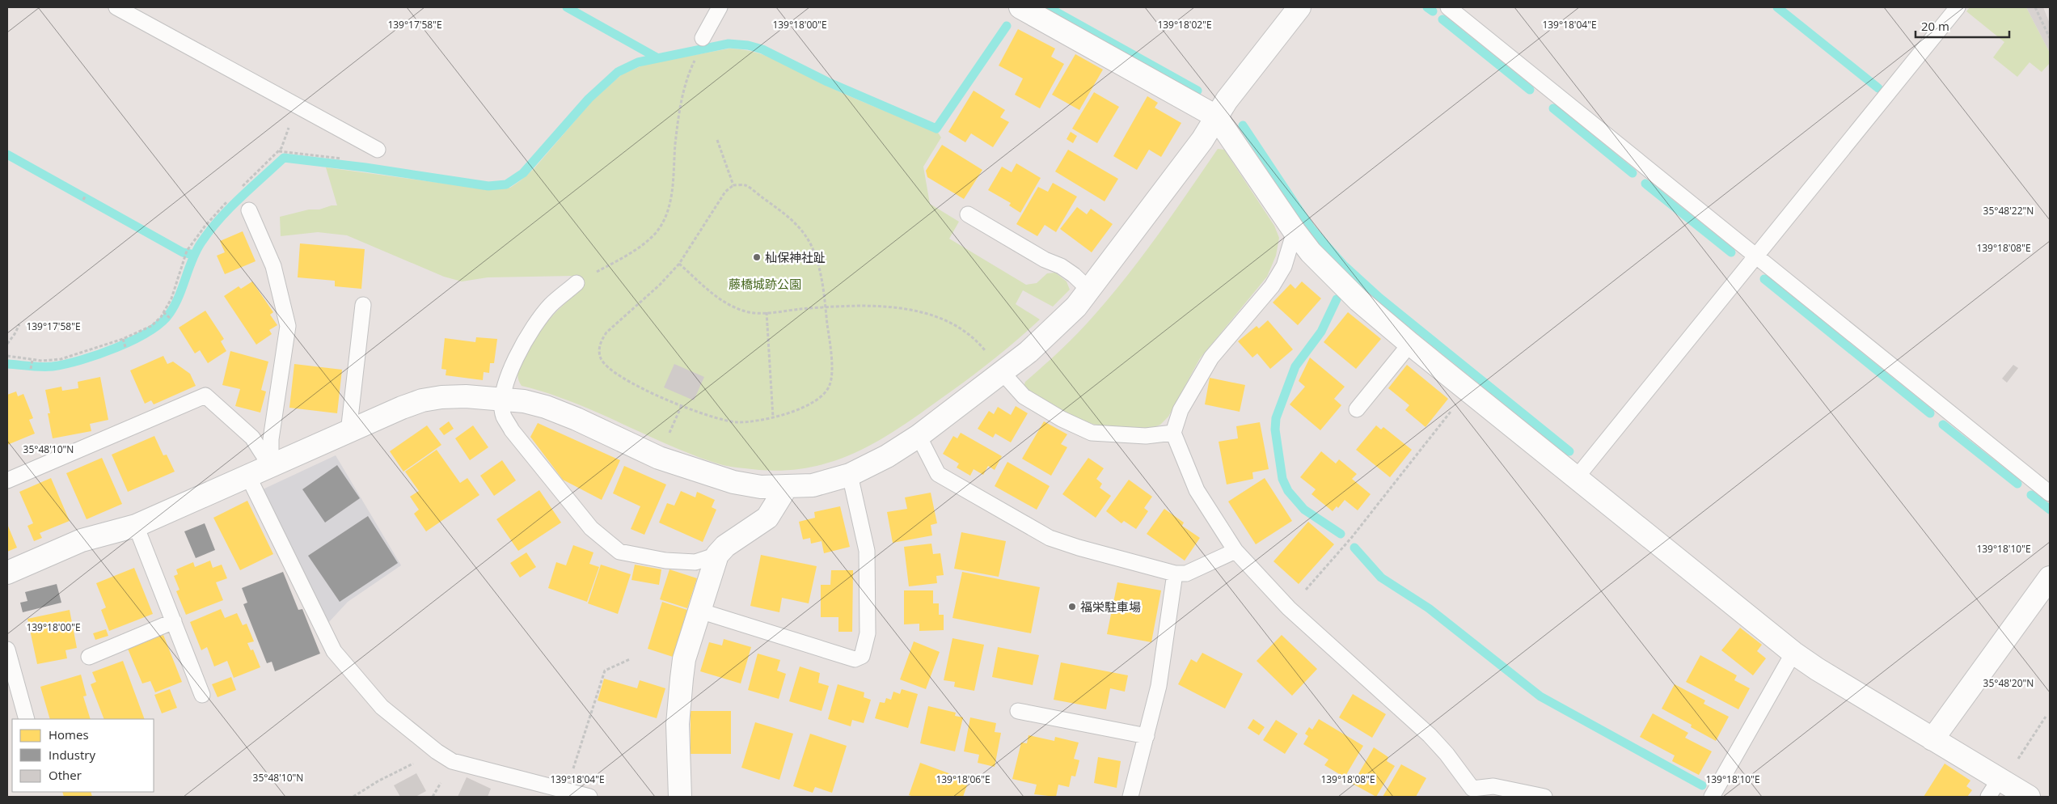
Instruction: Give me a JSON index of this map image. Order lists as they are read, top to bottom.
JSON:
{
  "parks": ["藤橋城跡公園"],
  "places": ["杣保神社趾", "福栄駐車場"],
  "legend": ["Homes", "Industry", "Other"],
  "scale_bar": "20 m",
  "coordinates": [
    "139°17'58\"E",
    "139°18'00\"E",
    "139°18'02\"E",
    "139°18'04\"E",
    "35°48'22\"N",
    "139°18'08\"E",
    "35°48'10\"N",
    "139°18'10\"E",
    "35°48'20\"N",
    "139°18'06\"E"
  ]
}
